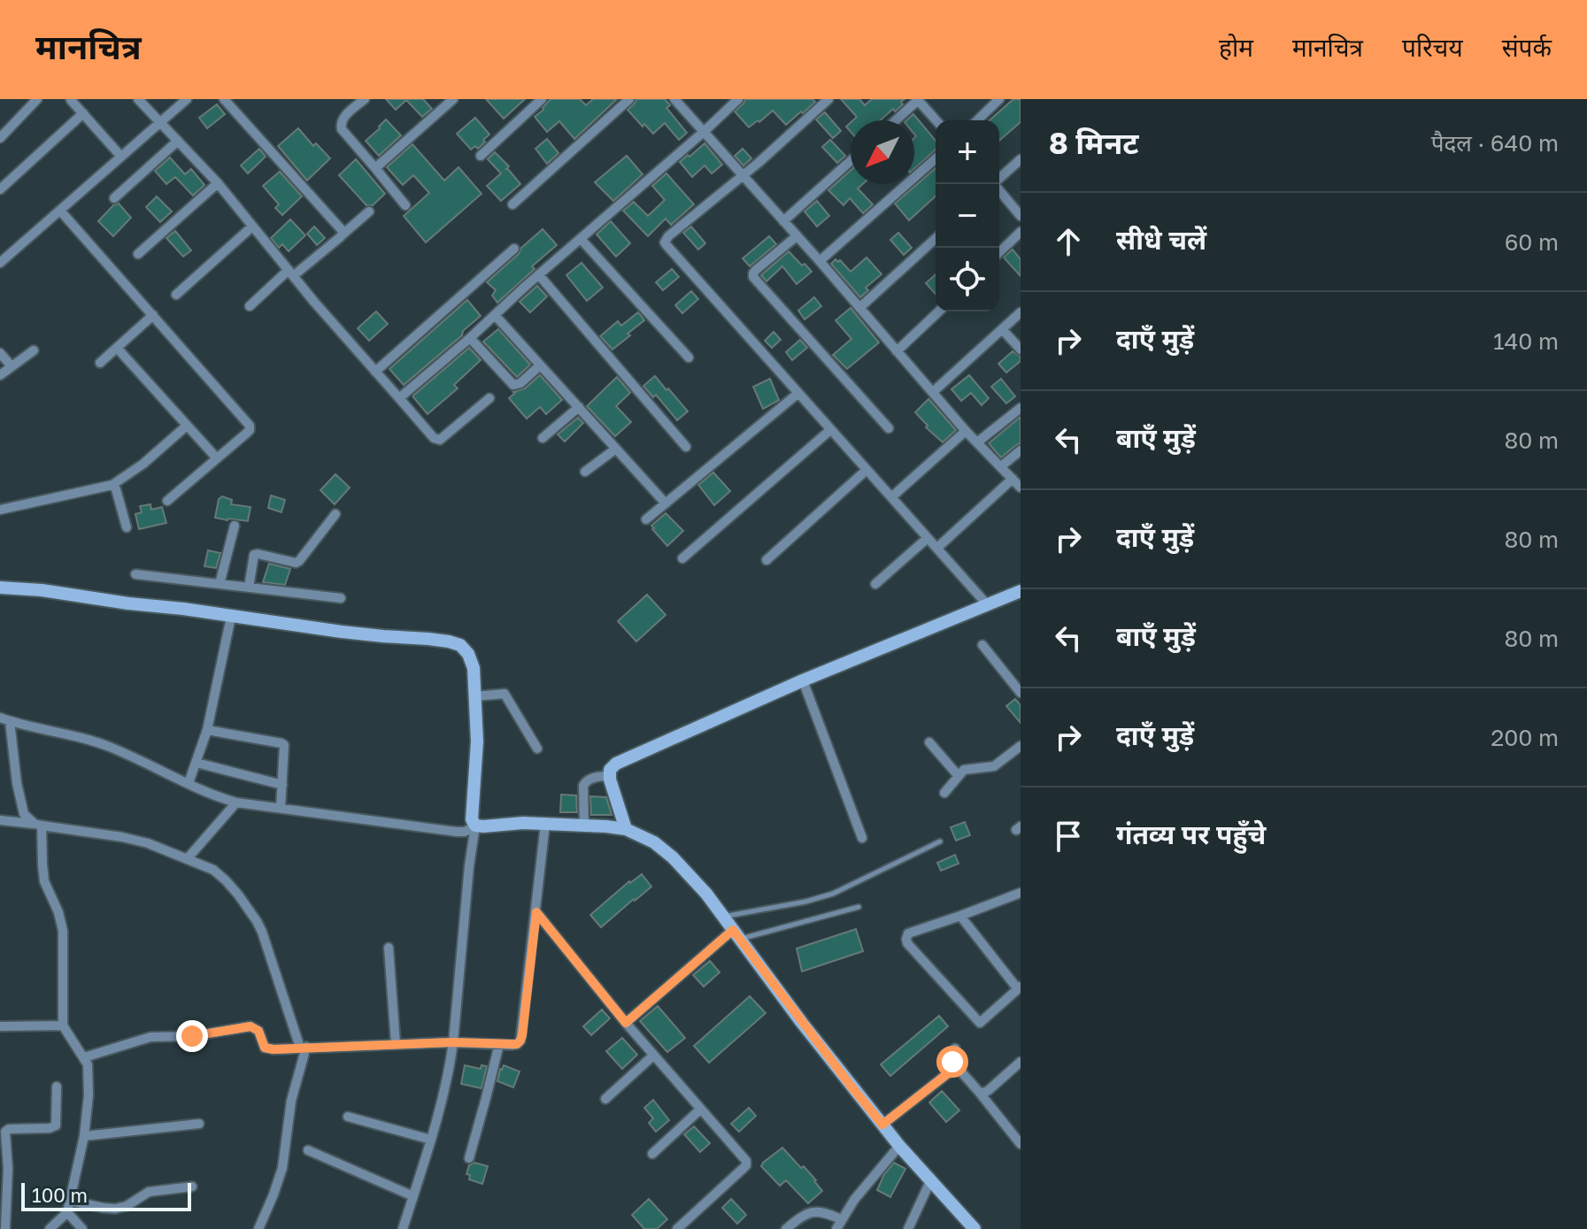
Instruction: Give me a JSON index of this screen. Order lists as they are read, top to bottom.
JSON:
{
  "scale_bar": "100 m",
  "north": "bottom left",
  "page": {
    "header": "मानचित्र",
    "nav": [
      "होम",
      "मानचित्र",
      "परिचय",
      "संपर्क"
    ],
    "heading": ["8 मिनट", "पैदल · 640 m"],
    "map_buttons": ["+", "−"],
    "list": [
      ["सीधे चलें", "60 m"],
      ["दाएँ मुड़ें", "140 m"],
      ["बाएँ मुड़ें", "80 m"],
      ["दाएँ मुड़ें", "80 m"],
      ["बाएँ मुड़ें", "80 m"],
      ["दाएँ मुड़ें", "200 m"],
      "गंतव्य पर पहुँचे"
    ],
    "scale": "100 m"
  }
}
